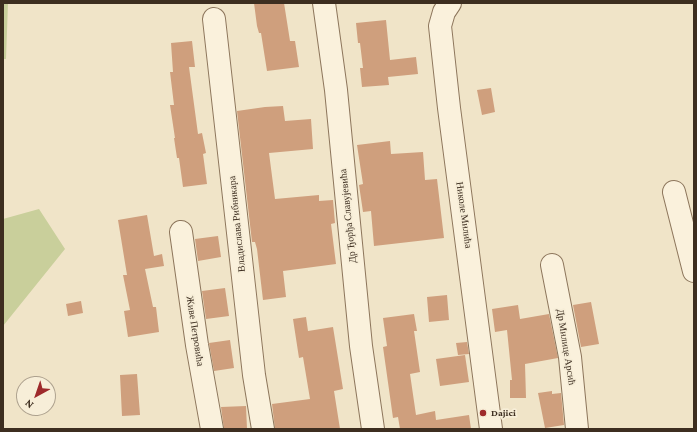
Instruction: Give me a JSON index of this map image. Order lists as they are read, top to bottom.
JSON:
{
  "streets": {
    "street": [
      "Николе Милића",
      "Др Ђорђа Славујевића",
      "Владислава Рибникара",
      "Живе Петровића",
      "Др Милице Арсић"
    ]
  },
  "places": ["Dajici"],
  "north": "bottom left"
}
